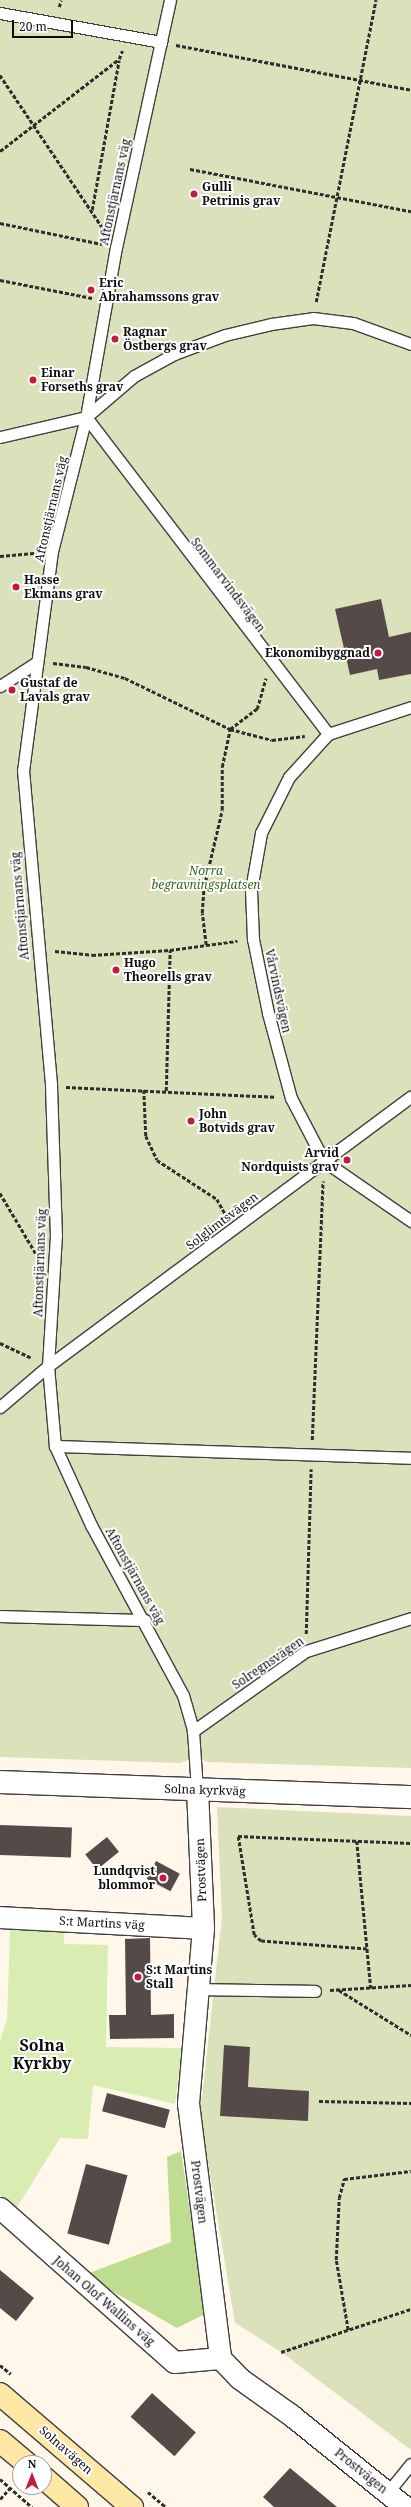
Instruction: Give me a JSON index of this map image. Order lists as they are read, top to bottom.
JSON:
{
  "streets": {
    "main road": ["Solnavägen"],
    "street": [
      "Solna kyrkväg",
      "Prostvägen",
      "S:t Martins väg",
      "Johan Olof Wallins väg"
    ],
    "lane": [
      "Aftonstjärnans väg",
      "Sommarvindsvägen",
      "Vårvindsvägen",
      "Solglimtsvägen",
      "Solregnsvägen"
    ]
  },
  "crossings": [
    ["Aftonstjärnans väg", "Sommarvindsvägen"],
    ["Aftonstjärnans väg", "Solglimtsvägen"],
    ["Aftonstjärnans väg", "Solregnsvägen"],
    ["Aftonstjärnans väg", "Solna kyrkväg"],
    ["Aftonstjärnans väg", "Prostvägen"],
    ["Sommarvindsvägen", "Vårvindsvägen"],
    ["Vårvindsvägen", "Solglimtsvägen"],
    ["Solna kyrkväg", "Prostvägen"],
    ["Prostvägen", "S:t Martins väg"],
    ["Prostvägen", "Johan Olof Wallins väg"]
  ],
  "districts": ["Solna Kyrkby"],
  "parks": ["Norra begravningsplatsen"],
  "places": [
    "Gulli Petrinis grav",
    "Eric Abrahamssons grav",
    "Ragnar Östbergs grav",
    "Einar Forseths grav",
    "Hasse Ekmans grav",
    "Ekonomibyggnad",
    "Gustaf de Lavals grav",
    "Hugo Theorells grav",
    "John Botvids grav",
    "Arvid Nordquists grav",
    "Lundqvist blommor",
    "S:t Martins Stall"
  ],
  "scale_bar": "20 m",
  "north": "top"
}
